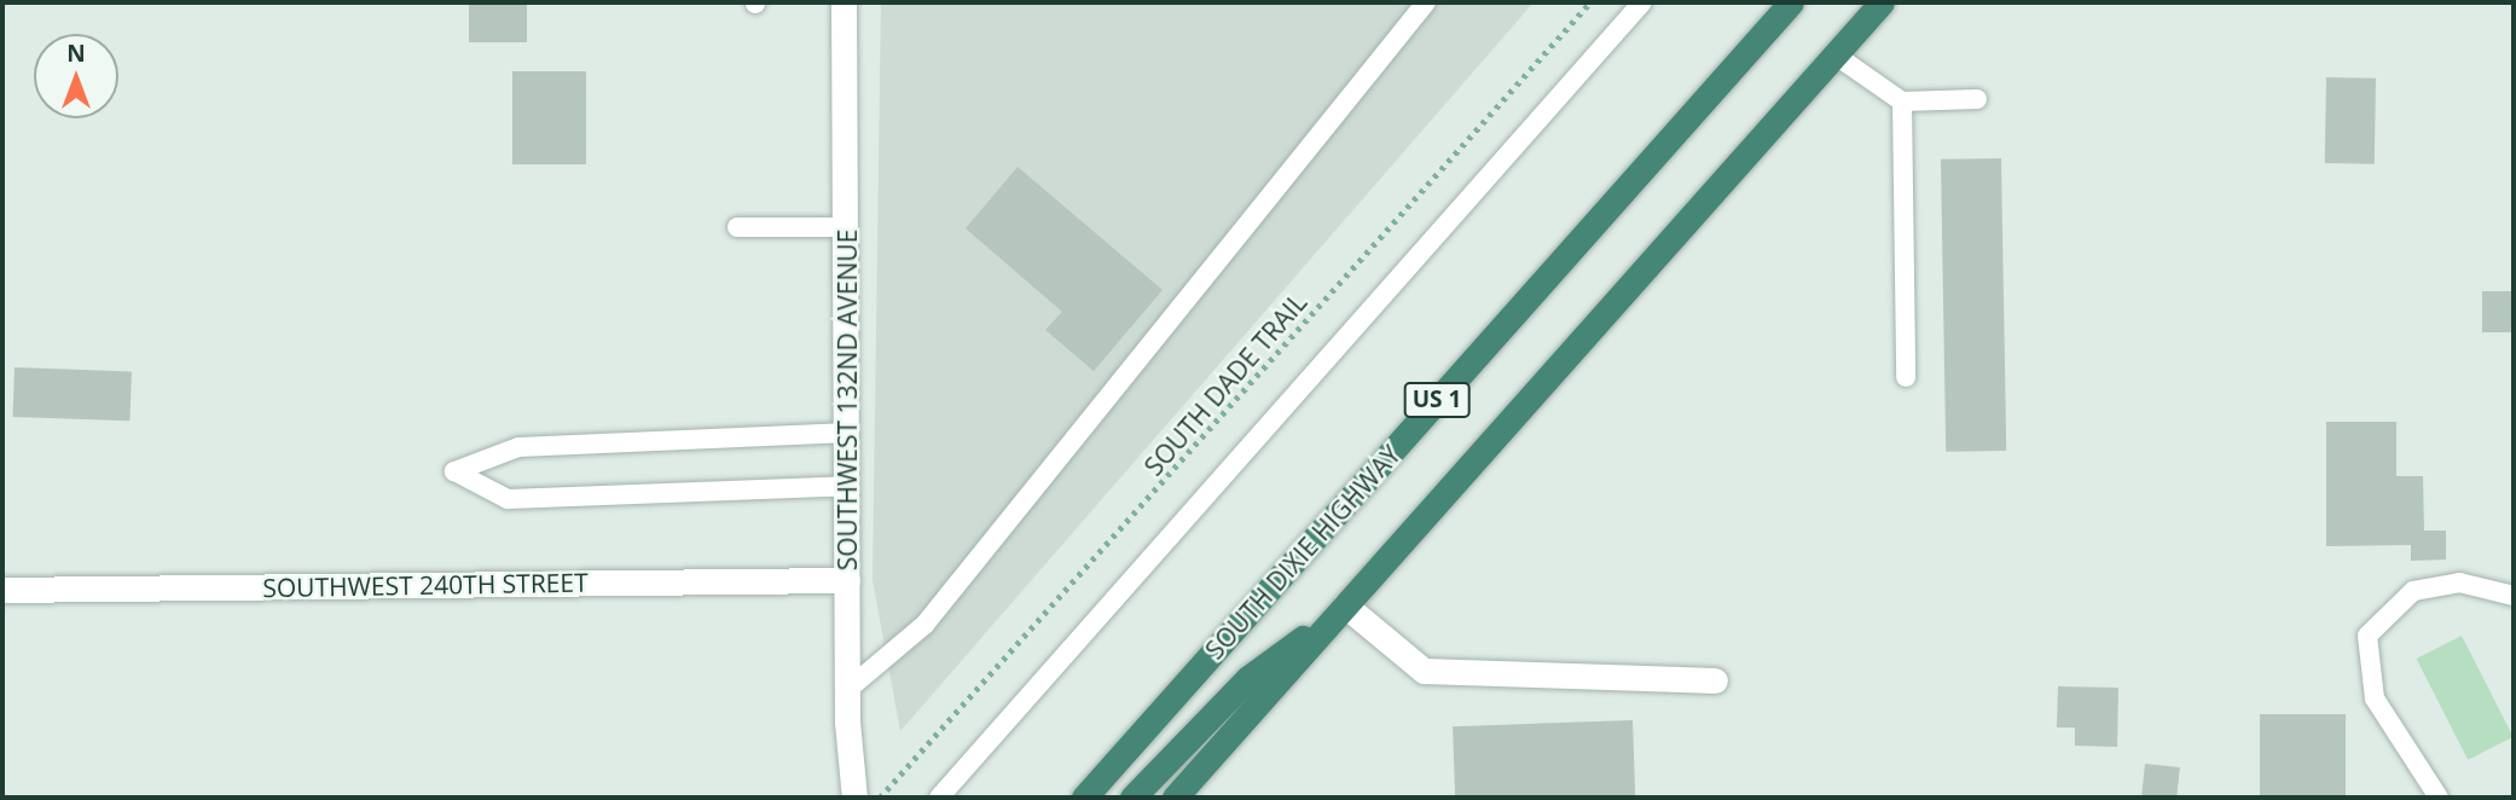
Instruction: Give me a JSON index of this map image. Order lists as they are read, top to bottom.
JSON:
{
  "streets": {
    "highway": ["US 1", "SOUTH DIXIE HIGHWAY"],
    "street": ["SOUTHWEST 132ND AVENUE", "SOUTHWEST 240TH STREET"],
    "path": ["SOUTH DADE TRAIL"]
  },
  "crossings": [
    ["SOUTHWEST 132ND AVENUE", "SOUTHWEST 240TH STREET"]
  ],
  "north": "top"
}
